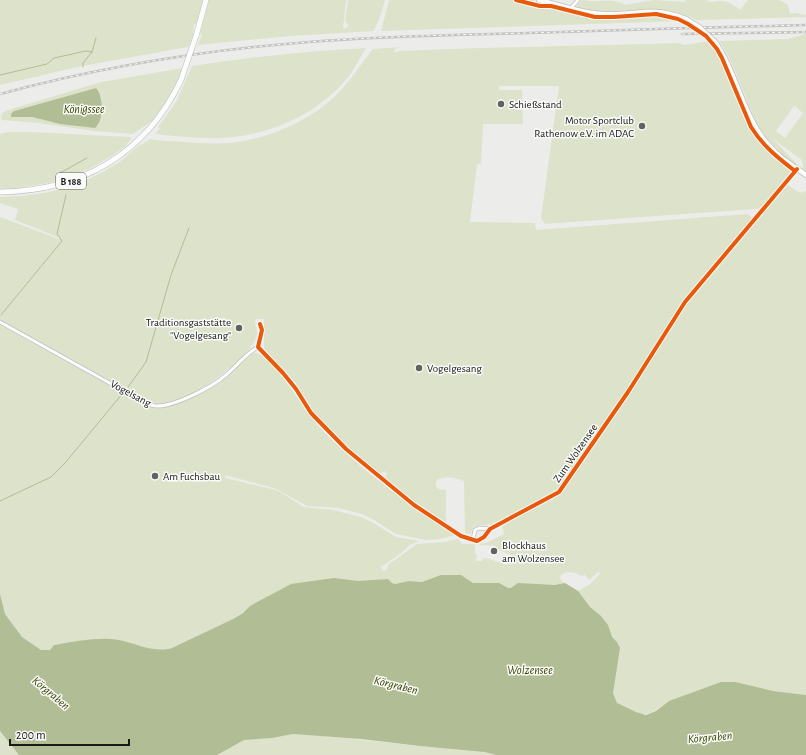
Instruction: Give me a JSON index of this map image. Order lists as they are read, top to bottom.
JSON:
{
  "streets": {
    "main road": ["B 188"],
    "street": ["Vogelsang", "Zum Wolzensee"]
  },
  "water": ["Königssee", "Wolzensee", "Körgraben"],
  "places": [
    "Schießstand",
    "Motor Sportclub Rathenow e.V. im ADAC",
    "Traditionsgaststätte \"Vogelgesang\"",
    "Vogelgesang",
    "Am Fuchsbau",
    "Blockhaus am Wolzensee"
  ],
  "scale_bar": "200 m"
}
